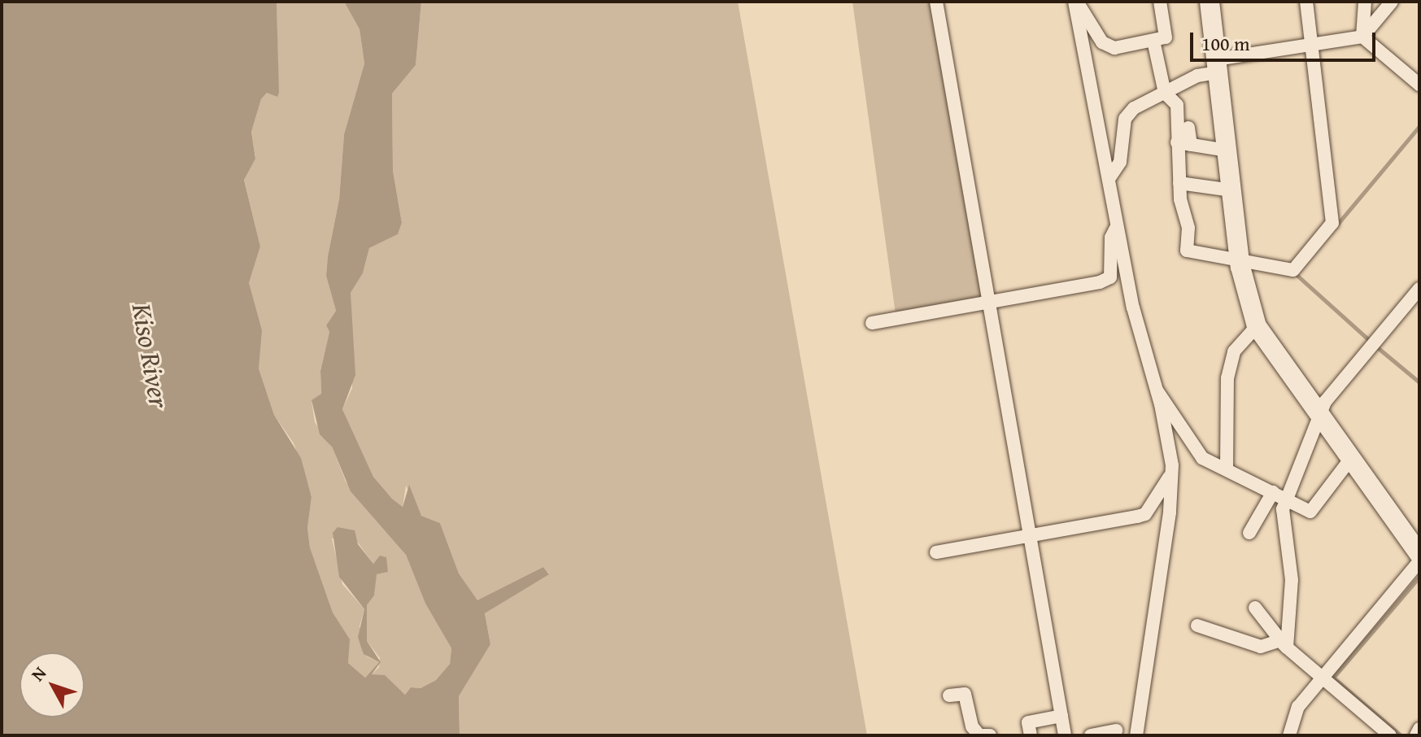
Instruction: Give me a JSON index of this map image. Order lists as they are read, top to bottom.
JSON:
{
  "water": ["Kiso River"],
  "scale_bar": "100 m",
  "north": "top left"
}
